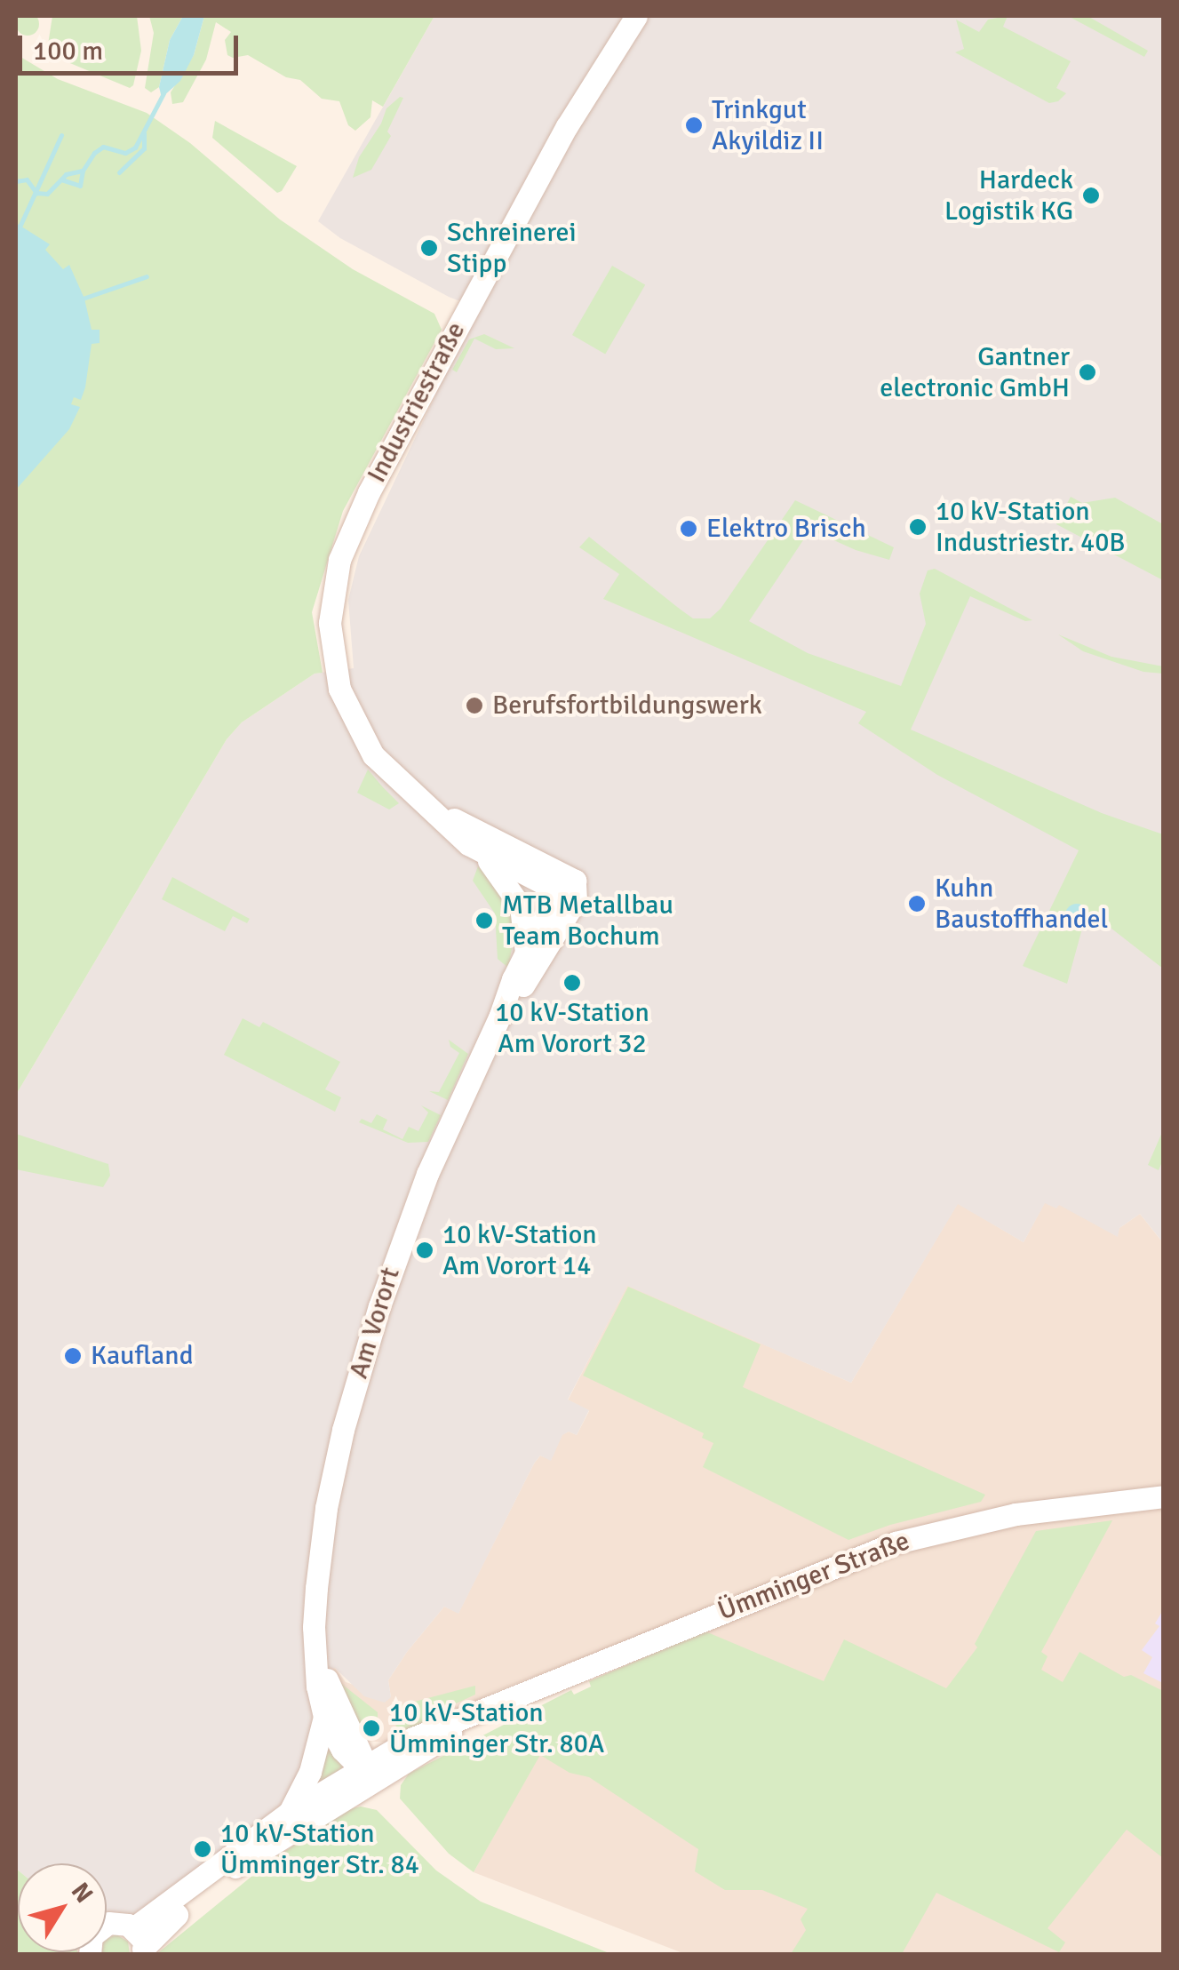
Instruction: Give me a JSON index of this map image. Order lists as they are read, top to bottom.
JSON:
{
  "streets": {
    "street": ["Industriestraße", "Am Vorort", "Ümminger Straße"]
  },
  "crossings": [
    ["Industriestraße", "Am Vorort"],
    ["Am Vorort", "Ümminger Straße"]
  ],
  "places": [
    "Trinkgut Akyildiz II",
    "Hardeck Logistik KG",
    "Schreinerei Stipp",
    "Gantner electronic GmbH",
    "10 kV-Station Industriestr. 40B",
    "Elektro Brisch",
    "Berufsfortbildungswerk",
    "Kuhn Baustoffhandel",
    "MTB Metallbau Team Bochum",
    "10 kV-Station Am Vorort 32",
    "10 kV-Station Am Vorort 14",
    "Kaufland",
    "10 kV-Station Ümminger Str. 80A",
    "10 kV-Station Ümminger Str. 84"
  ],
  "scale_bar": "100 m",
  "north": "top right"
}
